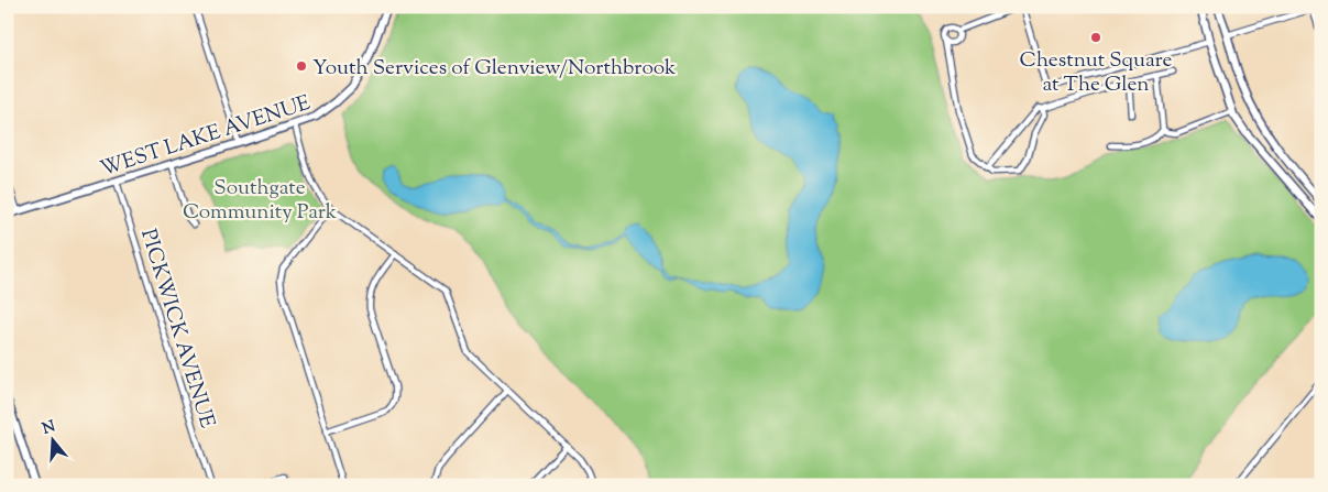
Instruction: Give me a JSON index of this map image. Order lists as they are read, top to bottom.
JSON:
{
  "streets": {
    "main road": ["WEST LAKE AVENUE"],
    "street": ["PICKWICK AVENUE"]
  },
  "crossings": [
    ["WEST LAKE AVENUE", "PICKWICK AVENUE"]
  ],
  "parks": ["Southgate Community Park"],
  "places": ["Chestnut Square at The Glen", "Youth Services of Glenview/Northbrook"],
  "north": "top"
}
